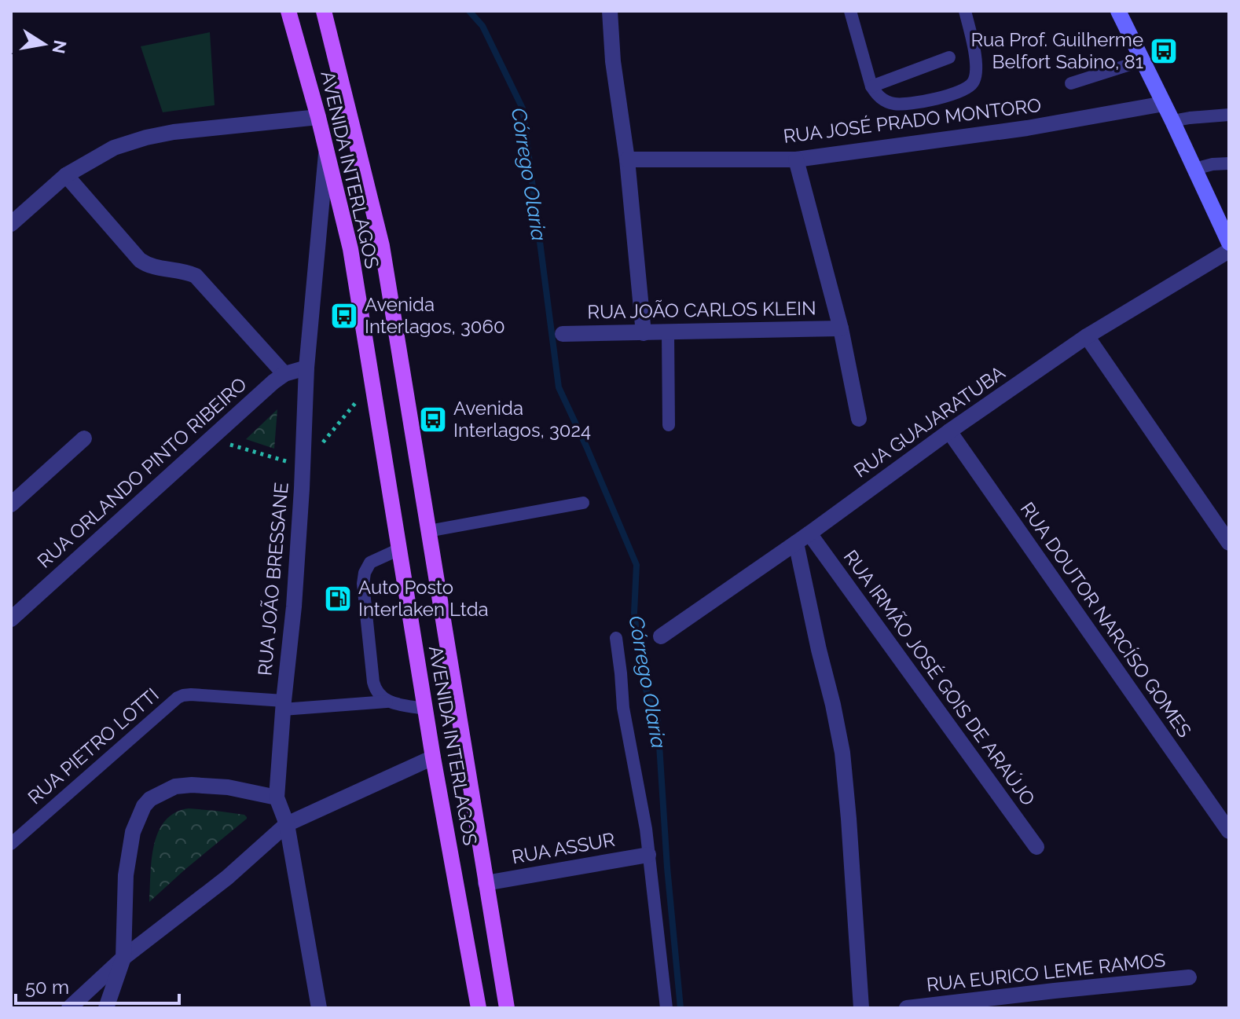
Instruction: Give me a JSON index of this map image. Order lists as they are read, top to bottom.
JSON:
{
  "streets": {
    "main road": ["AVENIDA INTERLAGOS"],
    "street": [
      "RUA JOSÉ PRADO MONTORO",
      "RUA JOÃO CARLOS KLEIN",
      "RUA GUAJARATUBA",
      "RUA ORLANDO PINTO RIBEIRO",
      "RUA JOÃO BRESSANE",
      "RUA DOUTOR NARCÍSO GOMES",
      "RUA IRMÃO JOSÉ GOIS DE ARAÚJO",
      "RUA ASSUR",
      "RUA EURICO LEME RAMOS"
    ],
    "lane": ["RUA PIETRO LOTTI"]
  },
  "crossings": [
    ["AVENIDA INTERLAGOS", "RUA JOÃO BRESSANE"],
    ["AVENIDA INTERLAGOS", "RUA PIETRO LOTTI"],
    ["AVENIDA INTERLAGOS", "RUA ASSUR"],
    ["RUA GUAJARATUBA", "RUA DOUTOR NARCÍSO GOMES"],
    ["RUA GUAJARATUBA", "RUA IRMÃO JOSÉ GOIS DE ARAÚJO"],
    ["RUA ORLANDO PINTO RIBEIRO", "RUA JOÃO BRESSANE"],
    ["RUA JOÃO BRESSANE", "RUA PIETRO LOTTI"]
  ],
  "water": ["Córrego Olaria"],
  "places": {
    "bus stop": ["Rua Prof. Guilherme Belfort Sabino, 81", "Avenida Interlagos, 3060", "Avenida Interlagos, 3024"],
    "fuel station": ["Auto Posto Interlaken Ltda"]
  },
  "scale_bar": "50 m",
  "north": "right"
}
